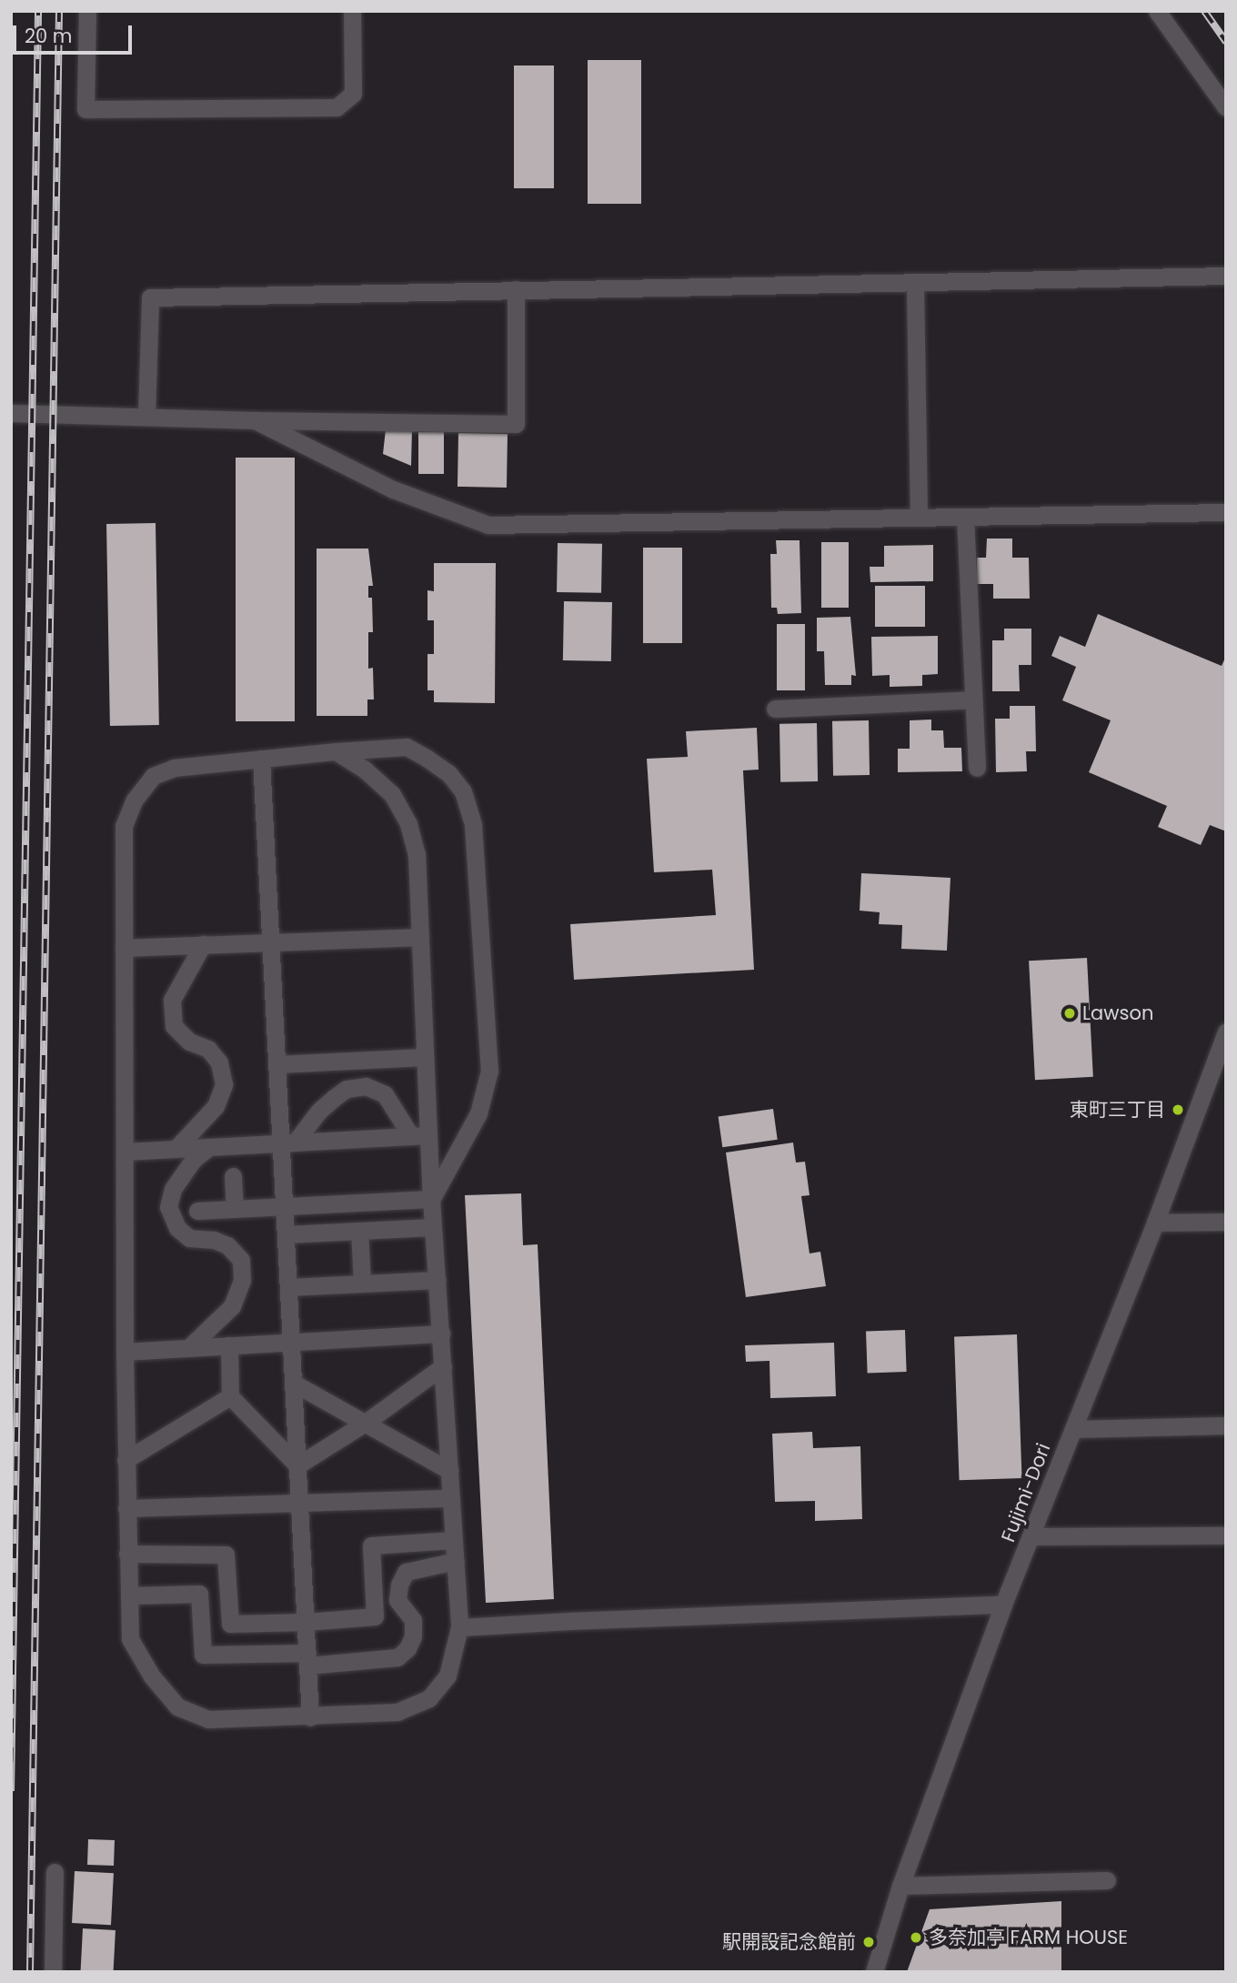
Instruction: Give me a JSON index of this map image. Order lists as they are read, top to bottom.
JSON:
{
  "streets": {
    "street": ["Fujimi-Dori"]
  },
  "places": [
    "Lawson",
    "東町三丁目",
    "多奈加亭 FARM HOUSE",
    "駅開設記念館前"
  ],
  "scale_bar": "20 m"
}
